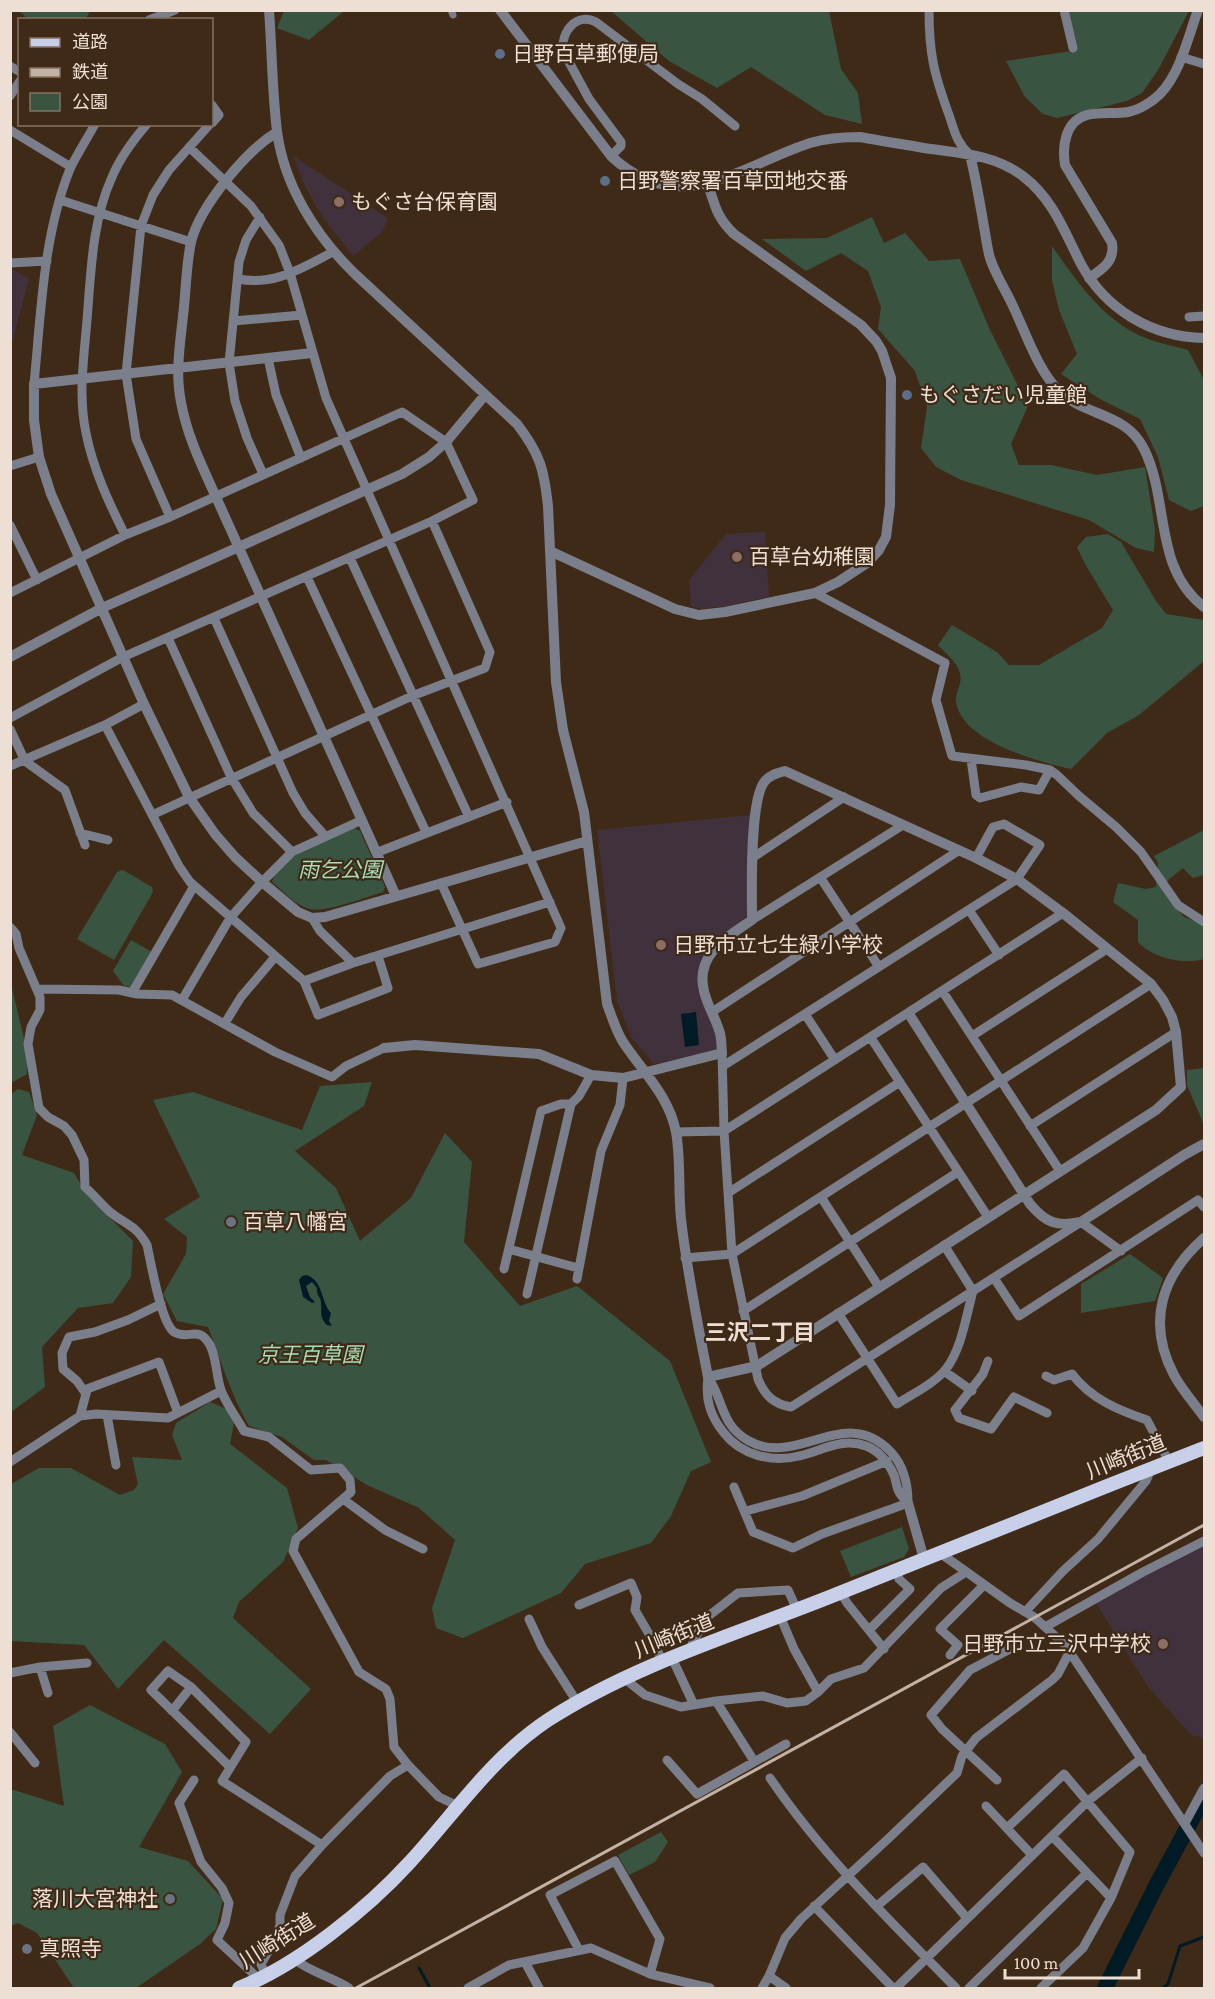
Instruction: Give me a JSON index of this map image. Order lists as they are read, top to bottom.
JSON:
{
  "streets": {
    "main road": ["川崎街道"]
  },
  "districts": ["三沢二丁目"],
  "parks": ["雨乞公園", "京王百草園"],
  "places": [
    "日野百草郵便局",
    "日野警察署百草団地交番",
    "もぐさ台保育園",
    "もぐさだい児童館",
    "百草台幼稚園",
    "日野市立七生緑小学校",
    "百草八幡宮",
    "日野市立三沢中学校",
    "落川大宮神社",
    "真照寺"
  ],
  "legend": ["道路", "鉄道", "公園"],
  "scale_bar": "100 m"
}
